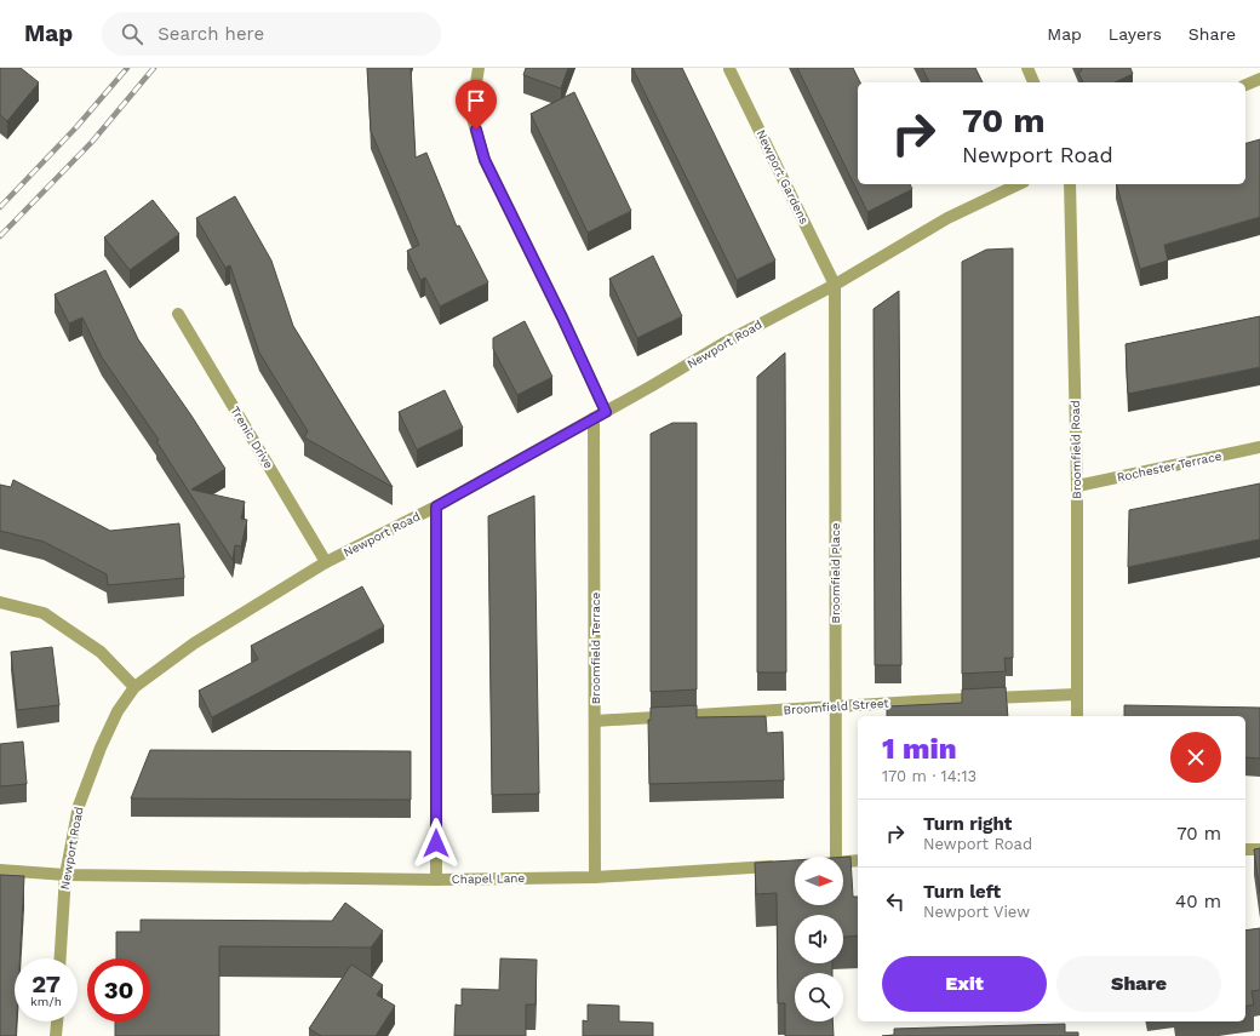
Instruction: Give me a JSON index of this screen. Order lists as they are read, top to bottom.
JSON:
{
  "streets": {
    "street": [
      "Newport Gardens",
      "Newport Road",
      "Trenic Drive",
      "Broomfield Road",
      "Rochester Terrace",
      "Broomfield Place",
      "Broomfield Terrace",
      "Broomfield Street",
      "Chapel Lane"
    ]
  },
  "crossings": [
    ["Newport Gardens", "Newport Road"],
    ["Newport Gardens", "Broomfield Place"],
    ["Newport Road", "Trenic Drive"],
    ["Newport Road", "Broomfield Place"],
    ["Newport Road", "Broomfield Terrace"],
    ["Newport Road", "Chapel Lane"],
    ["Broomfield Road", "Rochester Terrace"],
    ["Broomfield Road", "Broomfield Street"],
    ["Broomfield Place", "Broomfield Street"],
    ["Broomfield Terrace", "Broomfield Street"],
    ["Broomfield Terrace", "Chapel Lane"]
  ],
  "north": "right",
  "page": {
    "header": "Map",
    "search": "Search here",
    "nav": ["Map", "Layers", "Share"],
    "turn": ["70 m", "Newport Road"],
    "heading": ["1 min", "170 m · 14:13"],
    "list": [
      {
        "name": "Turn right",
        "note": "Newport Road",
        "value": "70 m"
      },
      {
        "name": "Turn left",
        "note": "Newport View",
        "value": "40 m"
      }
    ],
    "buttons": ["Exit", "Share"],
    "speed": "27 km/h",
    "limit": "30"
  }
}
